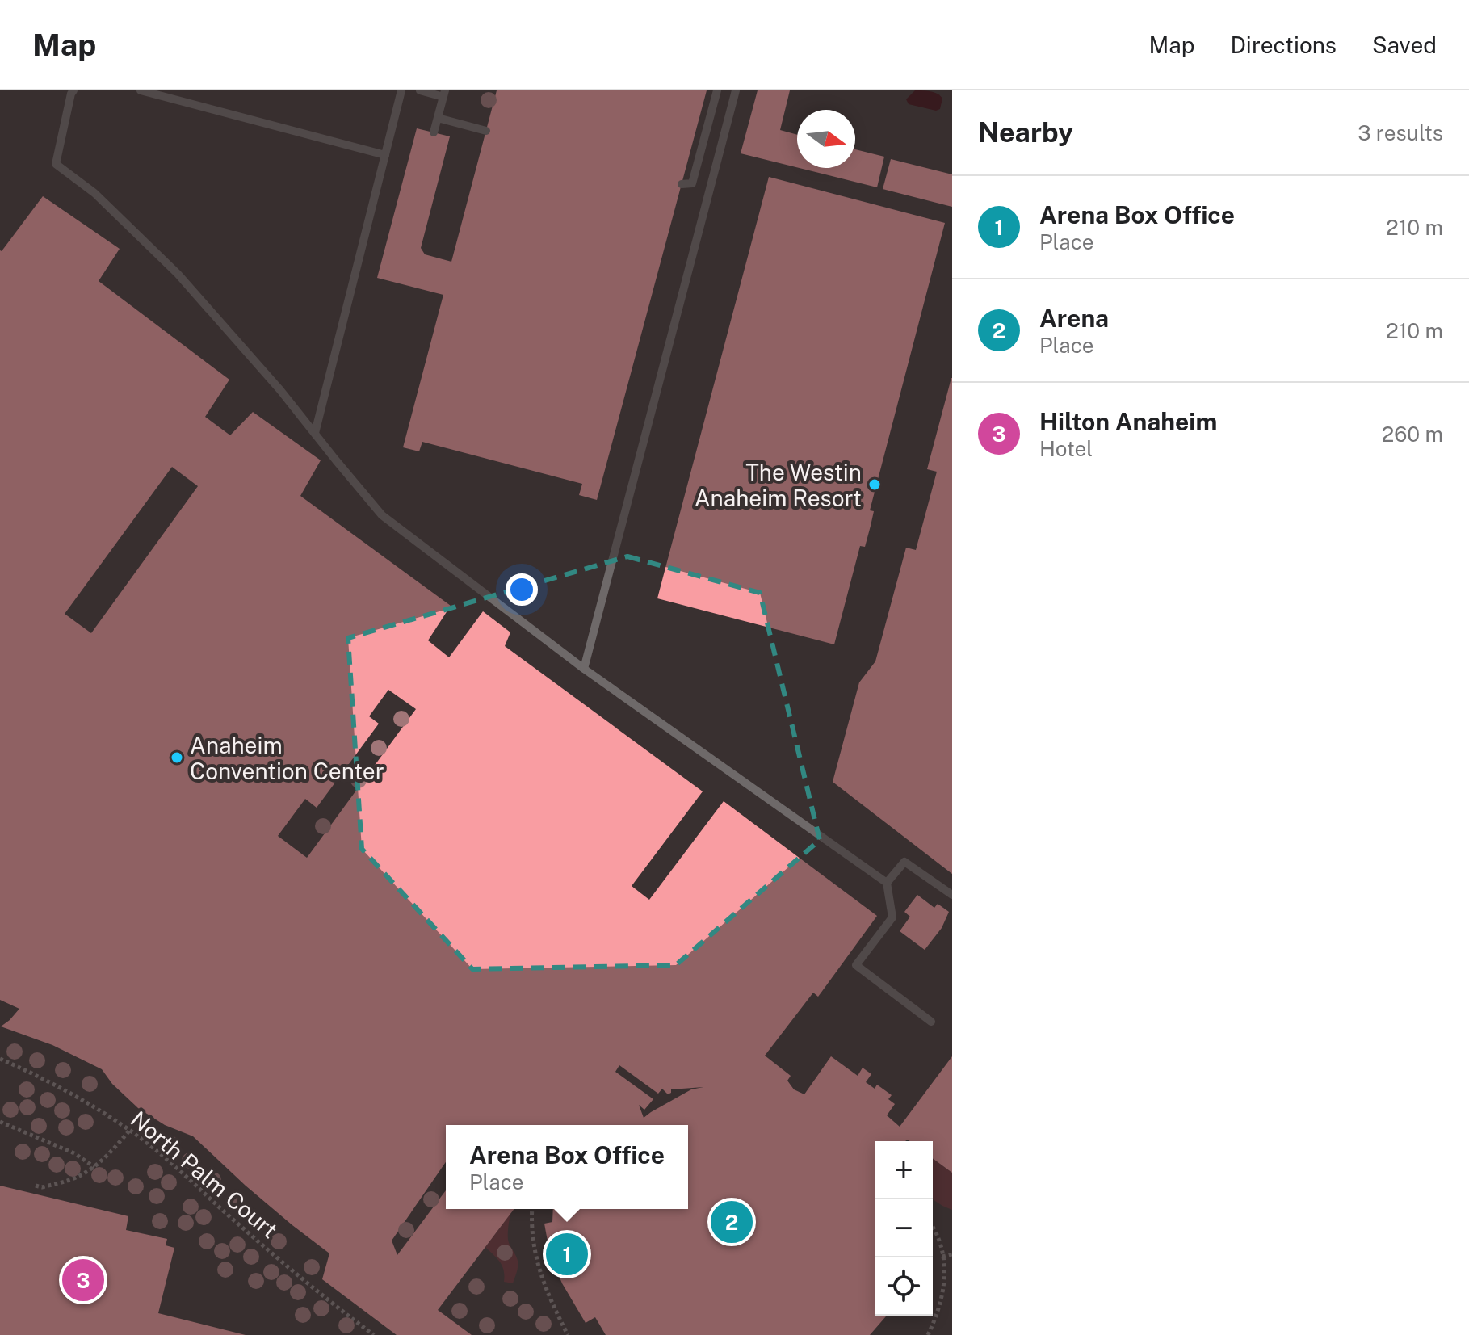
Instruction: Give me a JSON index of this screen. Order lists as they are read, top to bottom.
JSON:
{
  "streets": {
    "path": ["North Palm Court"]
  },
  "places": ["The Westin Anaheim Resort", "Anaheim Convention Center"],
  "north": "right",
  "page": {
    "header": "Map",
    "nav": ["Map", "Directions", "Saved"],
    "heading": ["Nearby", "3 results"],
    "list": [
      {
        "mark": "1",
        "name": "Arena Box Office",
        "note": "Place",
        "value": "210 m"
      },
      {
        "mark": "2",
        "name": "Arena",
        "note": "Place",
        "value": "210 m"
      },
      {
        "mark": "3",
        "name": "Hilton Anaheim",
        "note": "Hotel",
        "value": "260 m"
      }
    ],
    "popup": ["Arena Box Office", "Place"],
    "map_buttons": ["+", "−"],
    "pins": ["2", "1", "3"]
  }
}
